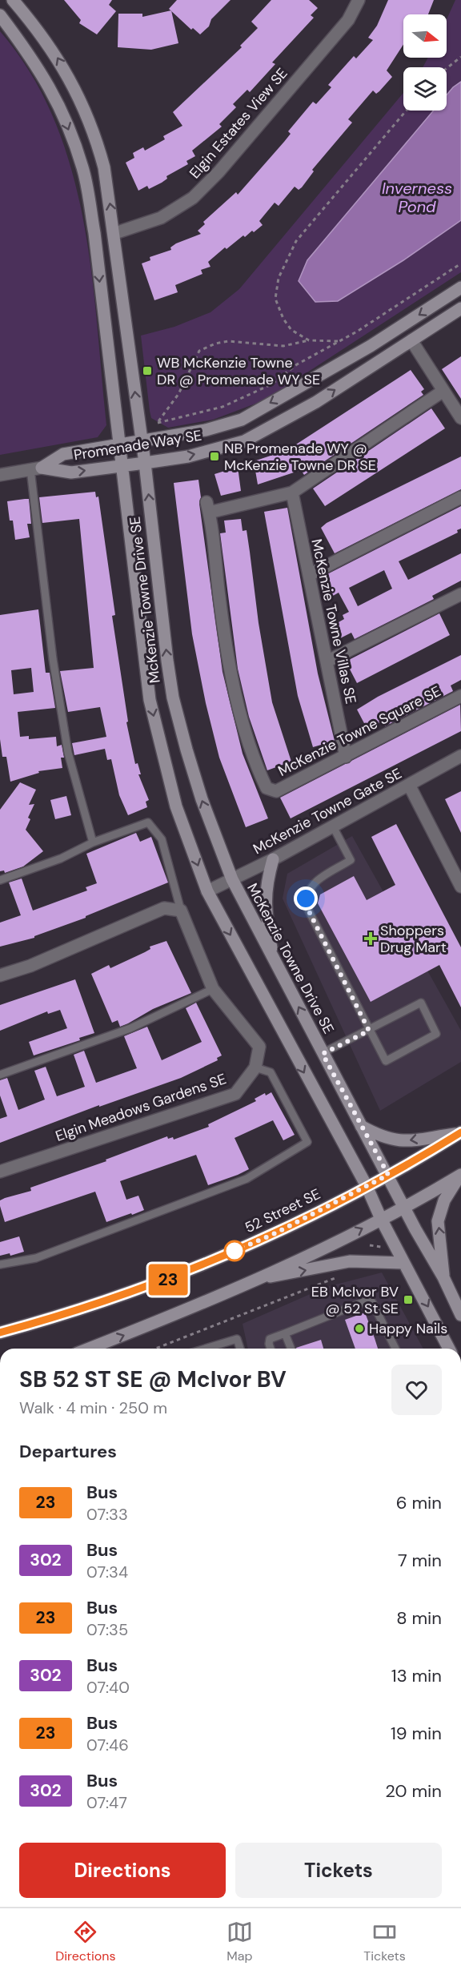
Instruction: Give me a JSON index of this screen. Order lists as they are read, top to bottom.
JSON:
{
  "streets": {
    "street": [
      "Elgin Estates View SE",
      "Promenade Way SE",
      "McKenzie Towne Drive SE",
      "McKenzie Towne Villas SE",
      "McKenzie Towne Square SE",
      "McKenzie Towne Gate SE",
      "Elgin Meadows Gardens SE",
      "52 Street SE"
    ]
  },
  "crossings": [
    ["Elgin Estates View SE", "McKenzie Towne Drive SE"],
    ["Promenade Way SE", "McKenzie Towne Drive SE"],
    ["McKenzie Towne Drive SE", "McKenzie Towne Gate SE"],
    ["McKenzie Towne Drive SE", "52 Street SE"],
    ["McKenzie Towne Villas SE", "McKenzie Towne Square SE"]
  ],
  "water": ["Inverness Pond"],
  "places": {
    "transit": ["WB McKenzie Towne DR @ Promenade WY SE", "NB Promenade WY @ McKenzie Towne DR SE", "EB McIvor BV @ 52 St SE"],
    "health": ["Shoppers Drug Mart"],
    "other": ["Happy Nails"]
  },
  "lines": ["bus line 23"],
  "north": "right",
  "page": {
    "on_map": "23",
    "heading": [
      ["SB 52 ST SE @ McIvor BV", "Walk · 4 min · 250 m"],
      "Departures"
    ],
    "list": [
      {
        "mark": "23",
        "name": "Bus",
        "note": "07:33",
        "value": "6 min"
      },
      {
        "mark": "302",
        "name": "Bus",
        "note": "07:34",
        "value": "7 min"
      },
      {
        "mark": "23",
        "name": "Bus",
        "note": "07:35",
        "value": "8 min"
      },
      {
        "mark": "302",
        "name": "Bus",
        "note": "07:40",
        "value": "13 min"
      },
      {
        "mark": "23",
        "name": "Bus",
        "note": "07:46",
        "value": "19 min"
      },
      {
        "mark": "302",
        "name": "Bus",
        "note": "07:47",
        "value": "20 min"
      }
    ],
    "buttons": ["Directions", "Tickets"],
    "tabs": ["Directions", "Map", "Tickets"]
  }
}
